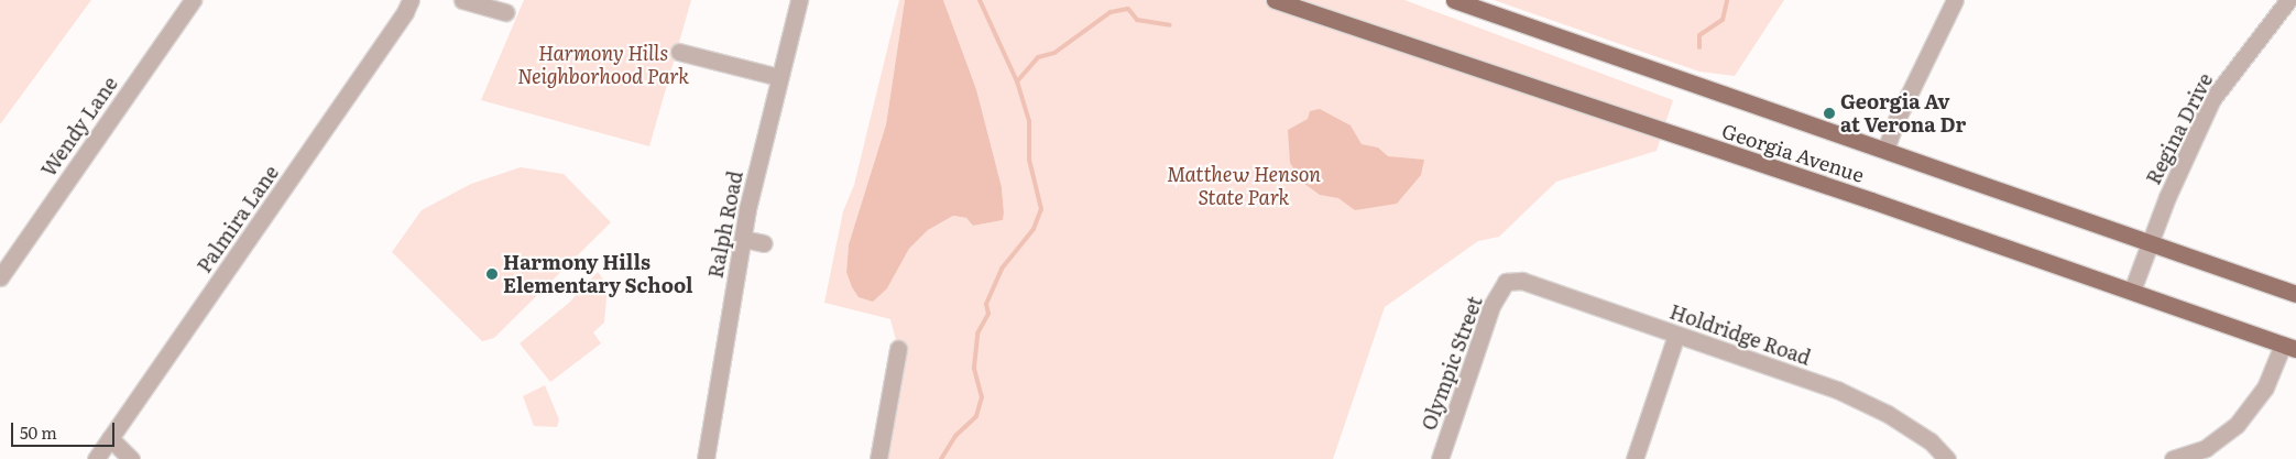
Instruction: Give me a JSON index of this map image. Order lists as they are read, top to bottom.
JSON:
{
  "streets": {
    "main road": ["Georgia Avenue"],
    "street": [
      "Wendy Lane",
      "Regina Drive",
      "Palmira Lane",
      "Ralph Road",
      "Holdridge Road",
      "Olympic Street"
    ]
  },
  "crossings": [
    ["Regina Drive", "Georgia Avenue"],
    ["Holdridge Road", "Olympic Street"]
  ],
  "parks": ["Harmony Hills Neighborhood Park", "Matthew Henson State Park"],
  "places": ["Georgia Av at Verona Dr", "Harmony Hills Elementary School"],
  "scale_bar": "50 m"
}
